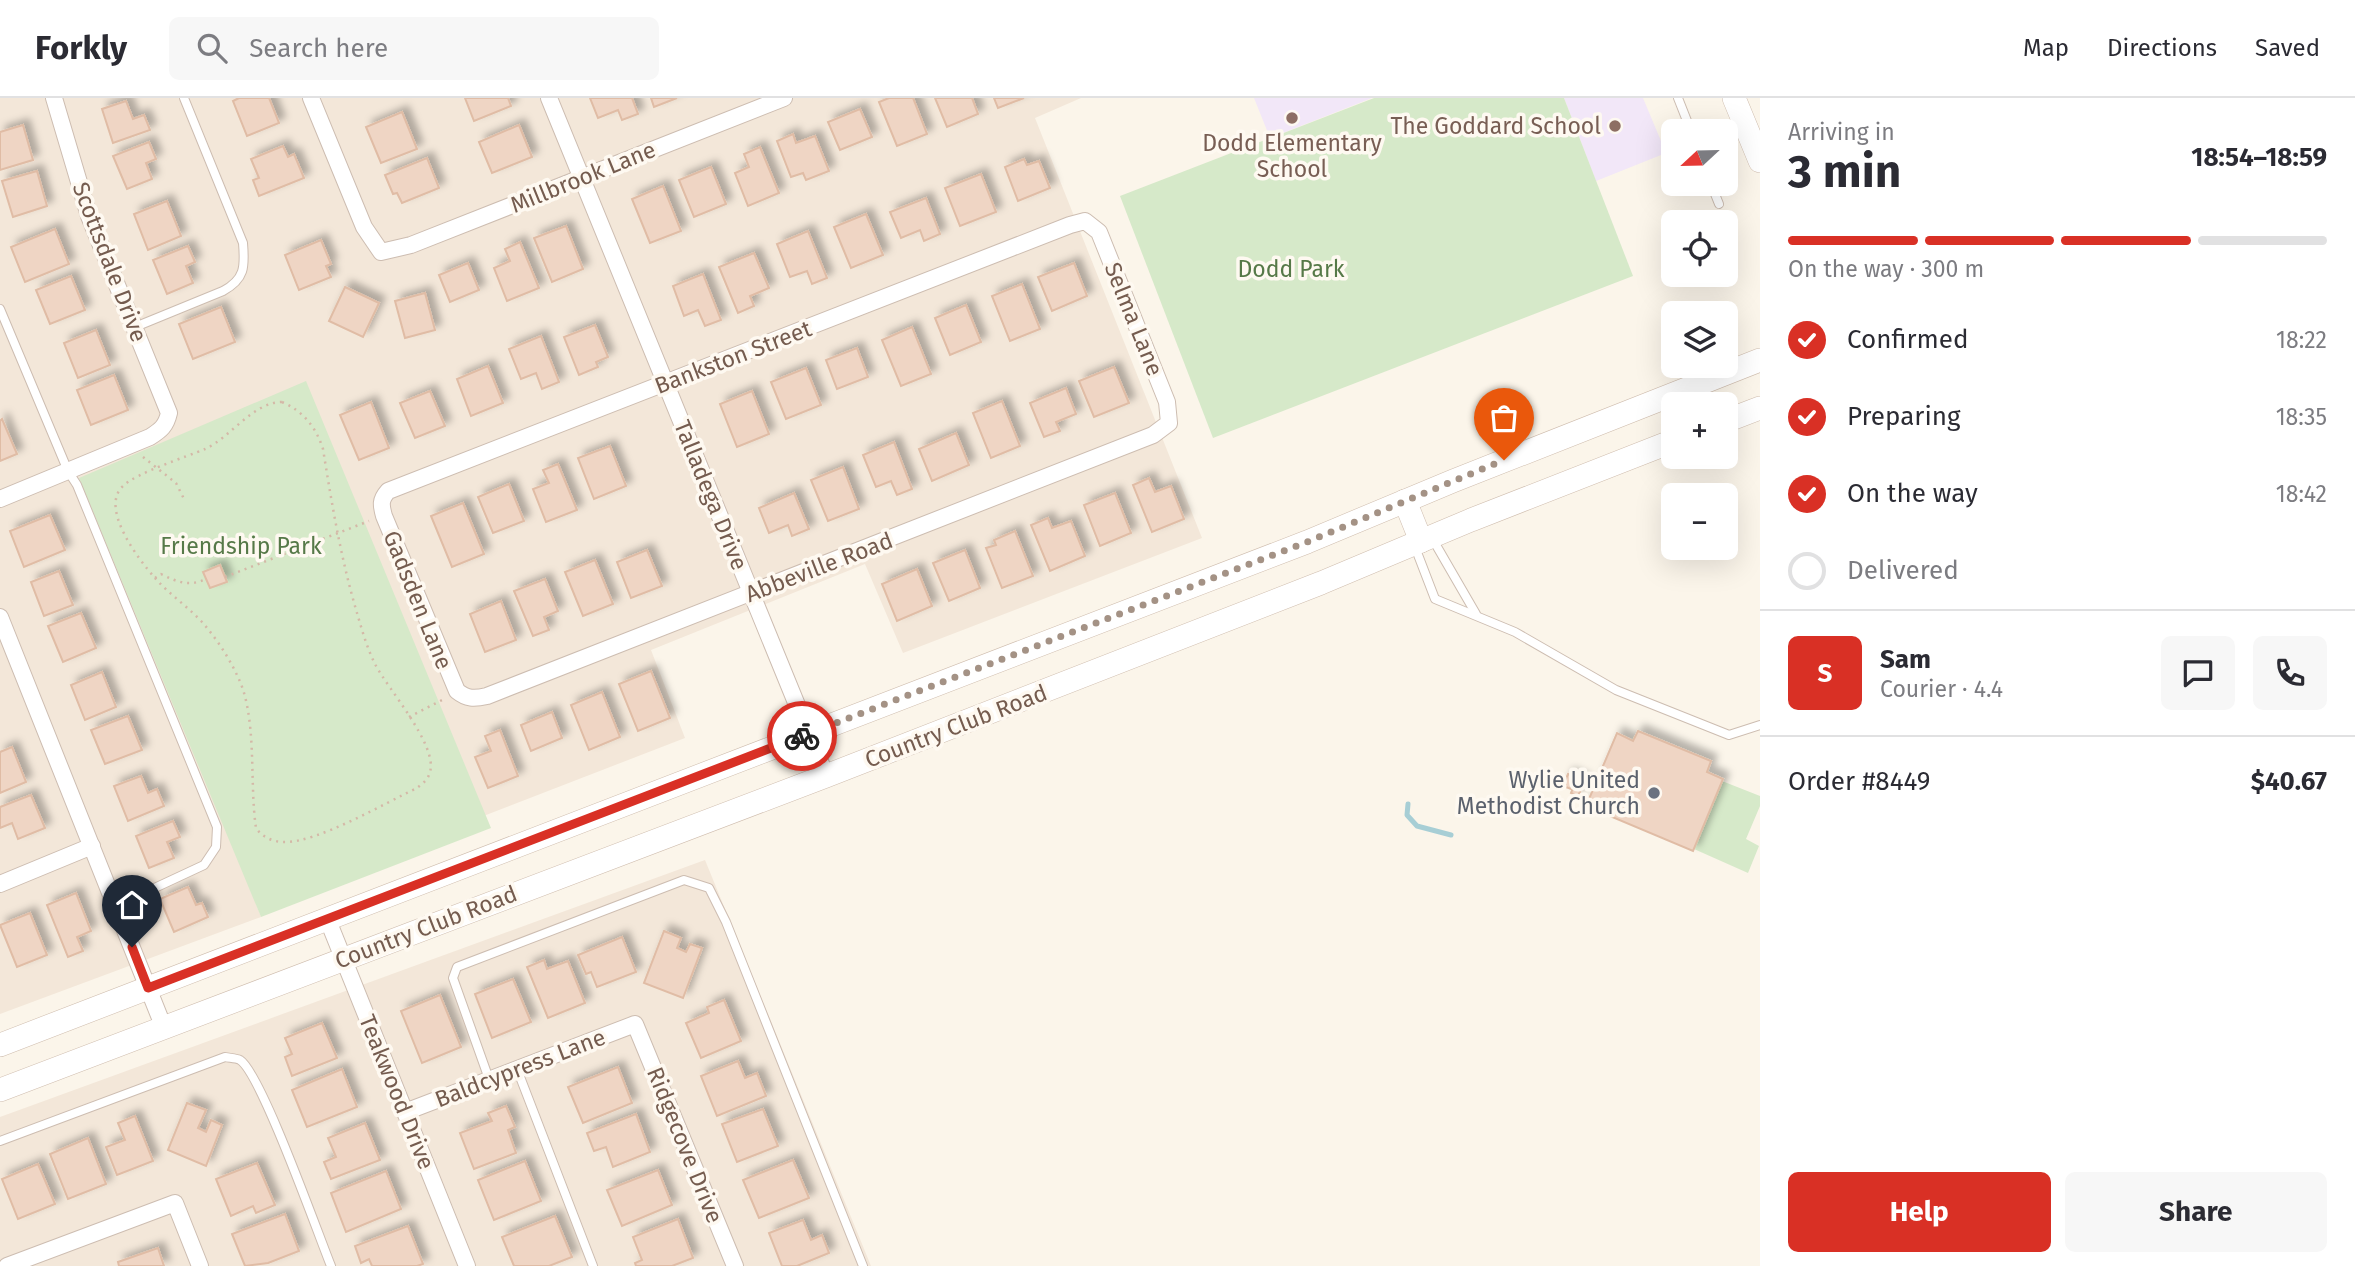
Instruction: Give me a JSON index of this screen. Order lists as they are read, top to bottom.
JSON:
{
  "streets": {
    "main road": ["Country Club Road"],
    "street": [
      "Millbrook Lane",
      "Scottsdale Drive",
      "Selma Lane",
      "Bankston Street",
      "Talladega Drive",
      "Abbeville Road",
      "Gadsden Lane",
      "Baldcypress Lane",
      "Teakwood Drive",
      "Ridgecove Drive"
    ]
  },
  "crossings": [
    ["Millbrook Lane", "Talladega Drive"],
    ["Selma Lane", "Bankston Street"],
    ["Selma Lane", "Abbeville Road"],
    ["Bankston Street", "Talladega Drive"],
    ["Bankston Street", "Gadsden Lane"],
    ["Talladega Drive", "Abbeville Road"],
    ["Talladega Drive", "Country Club Road"],
    ["Abbeville Road", "Gadsden Lane"],
    ["Country Club Road", "Teakwood Drive"],
    ["Baldcypress Lane", "Teakwood Drive"],
    ["Baldcypress Lane", "Ridgecove Drive"]
  ],
  "parks": ["Dodd Park", "Friendship Park"],
  "places": ["Dodd Elementary School", "The Goddard School", "Wylie United Methodist Church"],
  "north": "left",
  "page": {
    "header": "Forkly",
    "search": "Search here",
    "nav": ["Map", "Directions", "Saved"],
    "heading": ["3 min", "Arriving in", "18:54–18:59"],
    "panel": [
      "Sam",
      "Courier · 4.4",
      "Order #8449",
      "$40.67"
    ],
    "map_buttons": ["+", "−"],
    "bar": "On the way · 300 m",
    "list": [
      ["Confirmed", "18:22"],
      ["Preparing", "18:35"],
      ["On the way", "18:42"],
      "Delivered"
    ],
    "round": "S",
    "buttons": ["Help", "Share"]
  }
}
